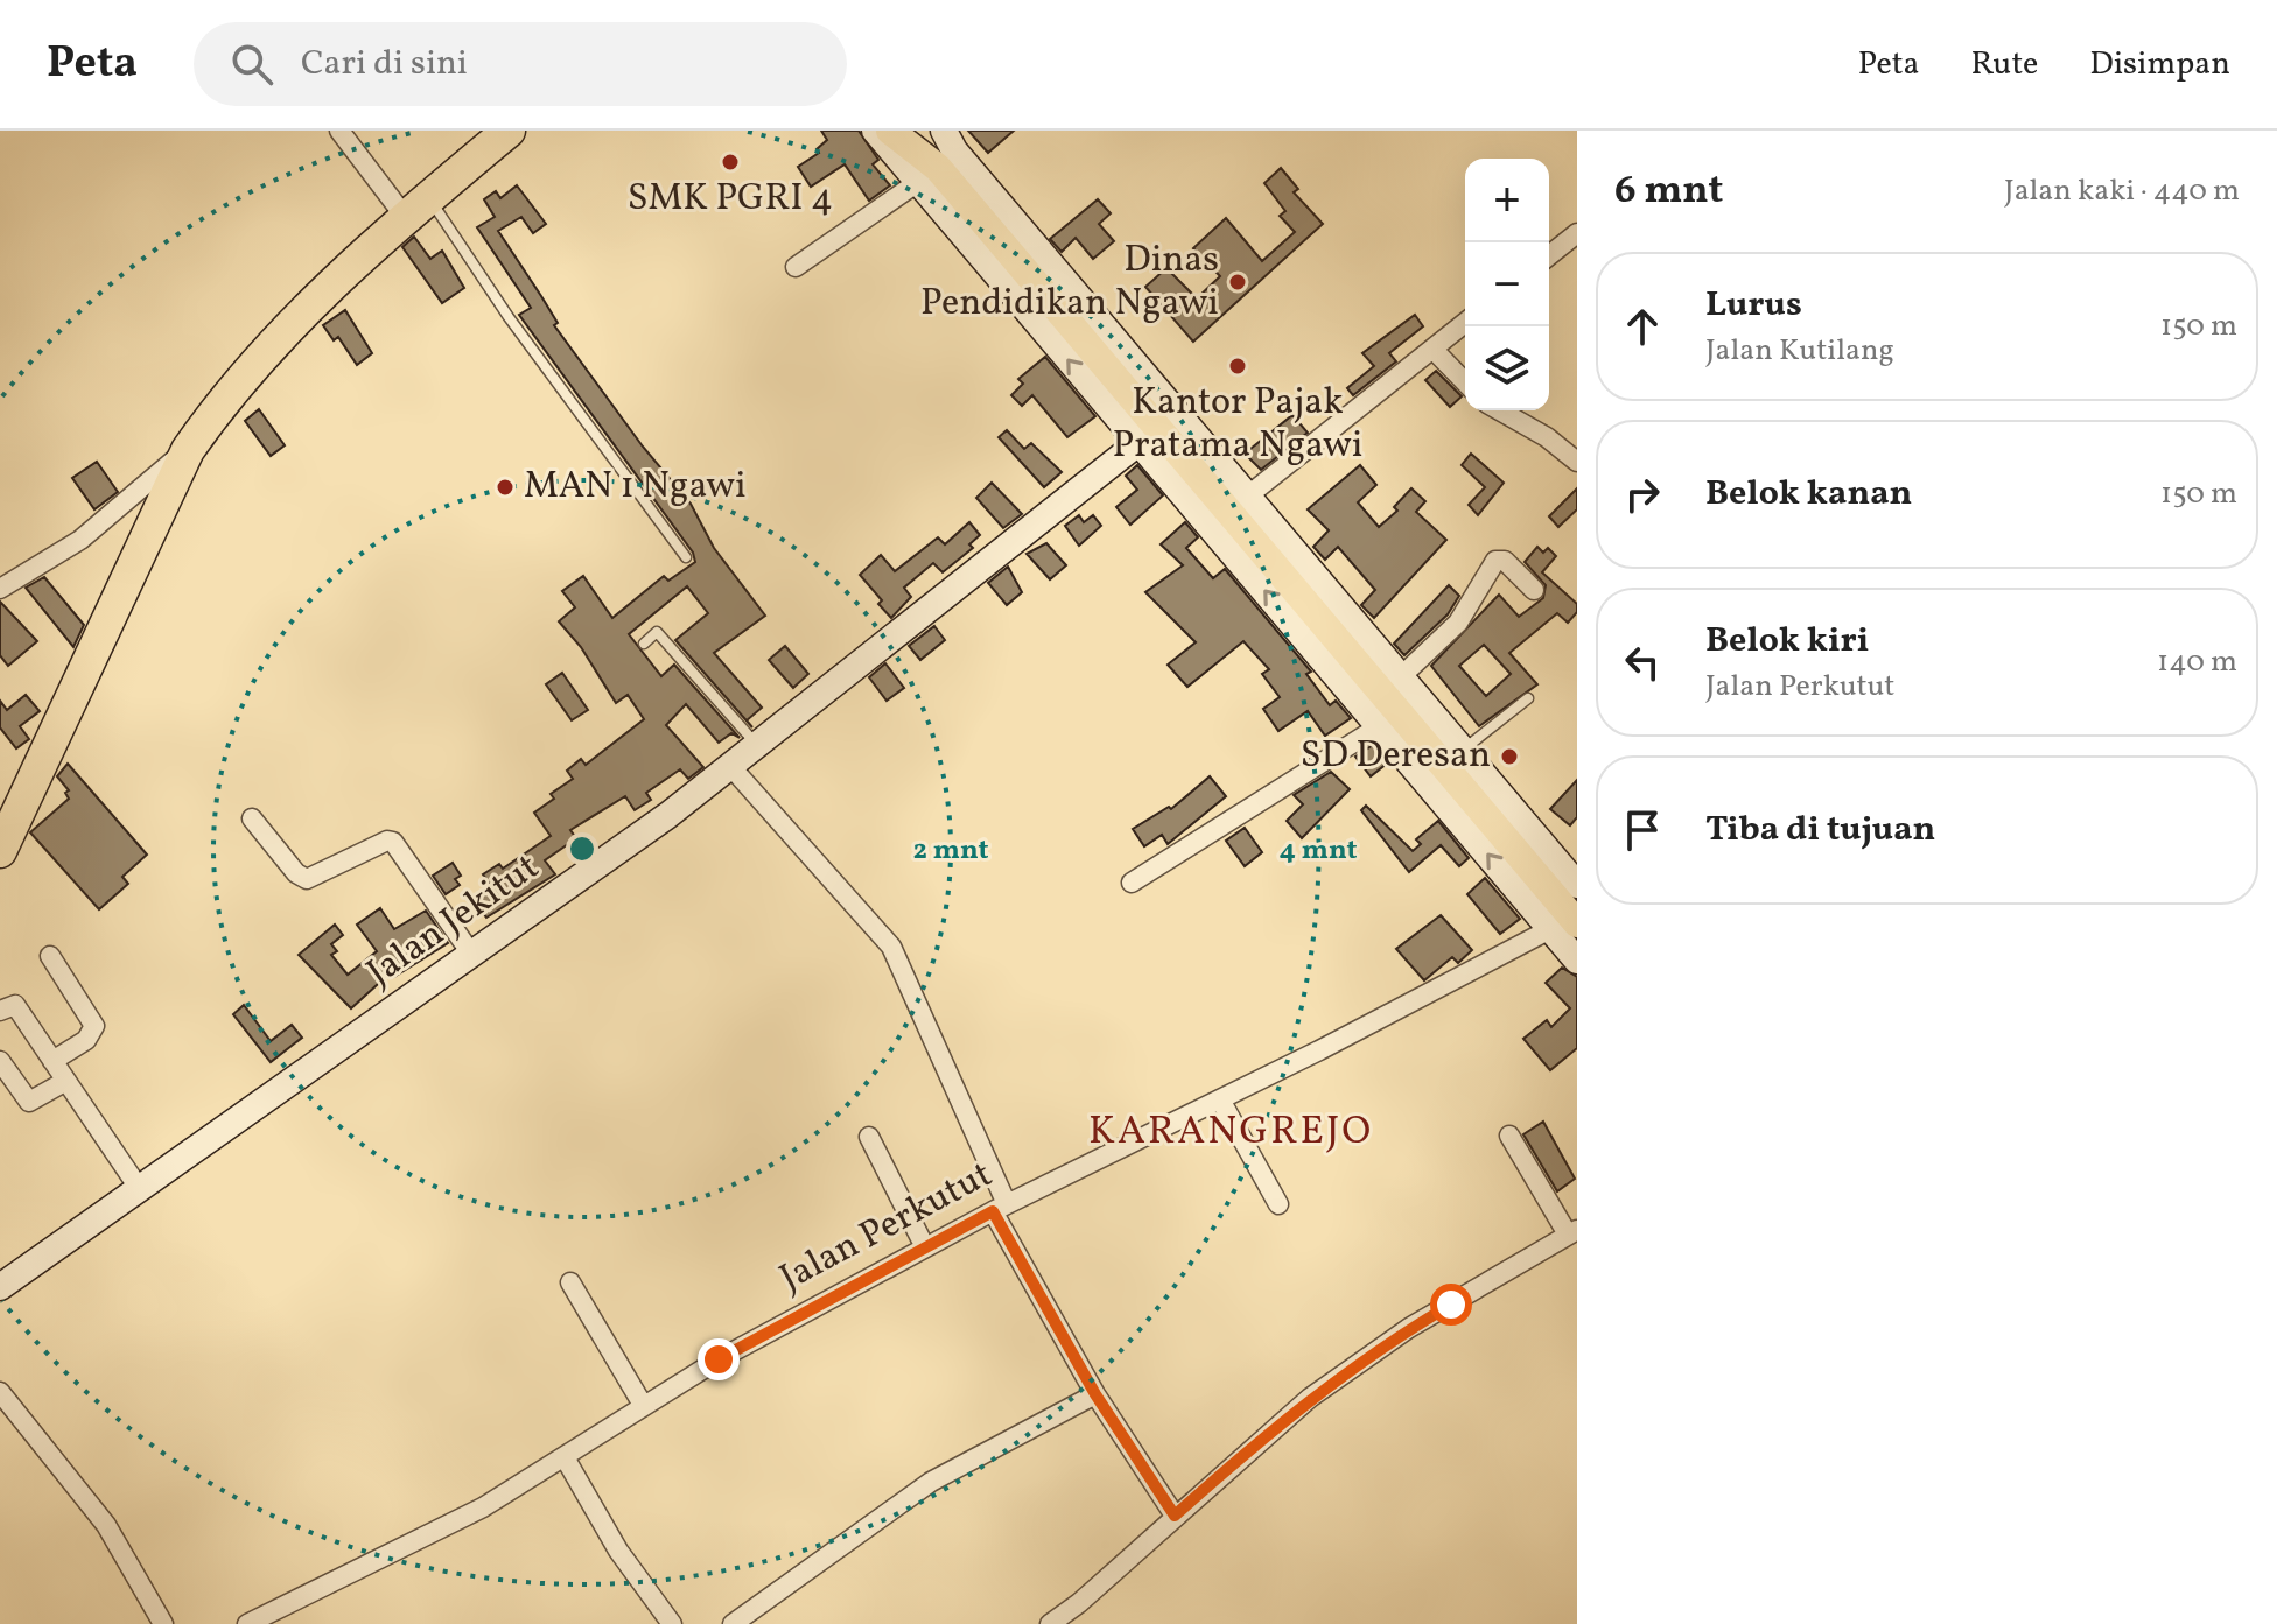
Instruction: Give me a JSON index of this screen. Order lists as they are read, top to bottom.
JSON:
{
  "streets": {
    "street": ["Jalan Jekitut", "Jalan Perkutut"]
  },
  "districts": ["KARANGREJO"],
  "places": [
    "SMK PGRI 4",
    "Dinas Pendidikan Ngawi",
    "Kantor Pajak Pratama Ngawi",
    "MAN 1 Ngawi",
    "SD Deresan"
  ],
  "page": {
    "header": "Peta",
    "search": "Cari di sini",
    "nav": ["Peta", "Rute", "Disimpan"],
    "heading": ["6 mnt", "Jalan kaki · 440 m"],
    "map_buttons": ["+", "−"],
    "list": [
      ["Lurus", "Jalan Kutilang", "150 m"],
      ["Belok kanan", "150 m"],
      ["Belok kiri", "Jalan Perkutut", "140 m"],
      "Tiba di tujuan"
    ]
  },
  "rings": ["2 mnt", "4 mnt"]
}
